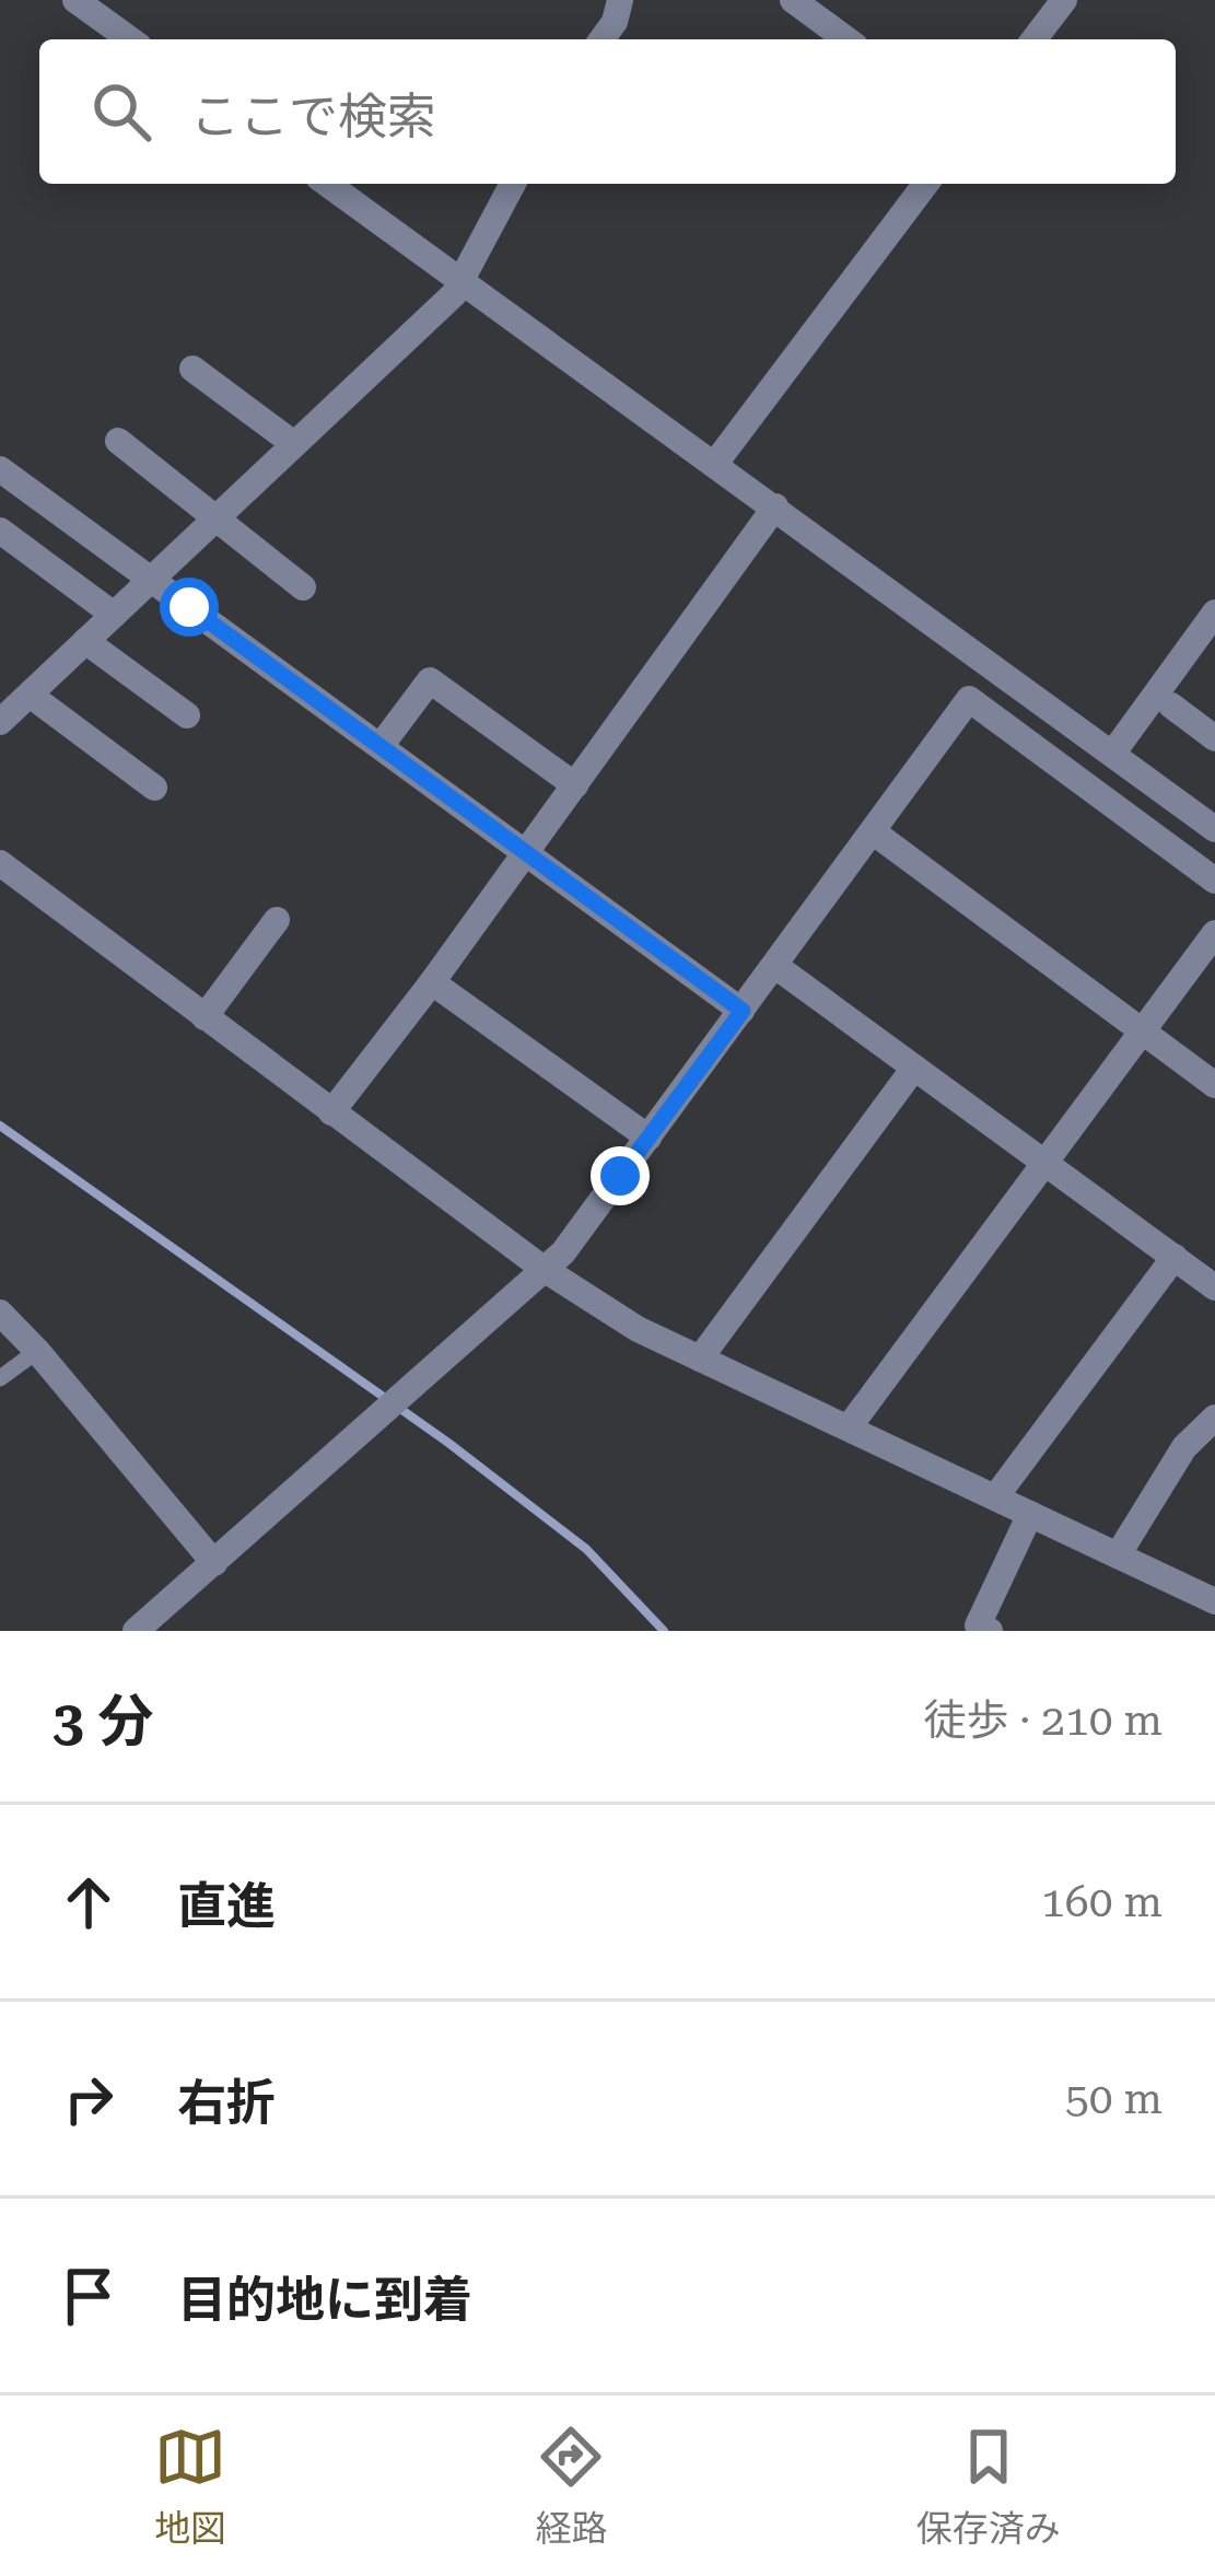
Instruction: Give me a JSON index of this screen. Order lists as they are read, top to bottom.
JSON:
{
  "page": {
    "search": "ここで検索",
    "heading": ["3 分", "徒歩 · 210 m"],
    "list": [
      ["直進", "160 m"],
      ["右折", "50 m"],
      "目的地に到着"
    ],
    "nav": ["地図", "経路", "保存済み"]
  }
}
